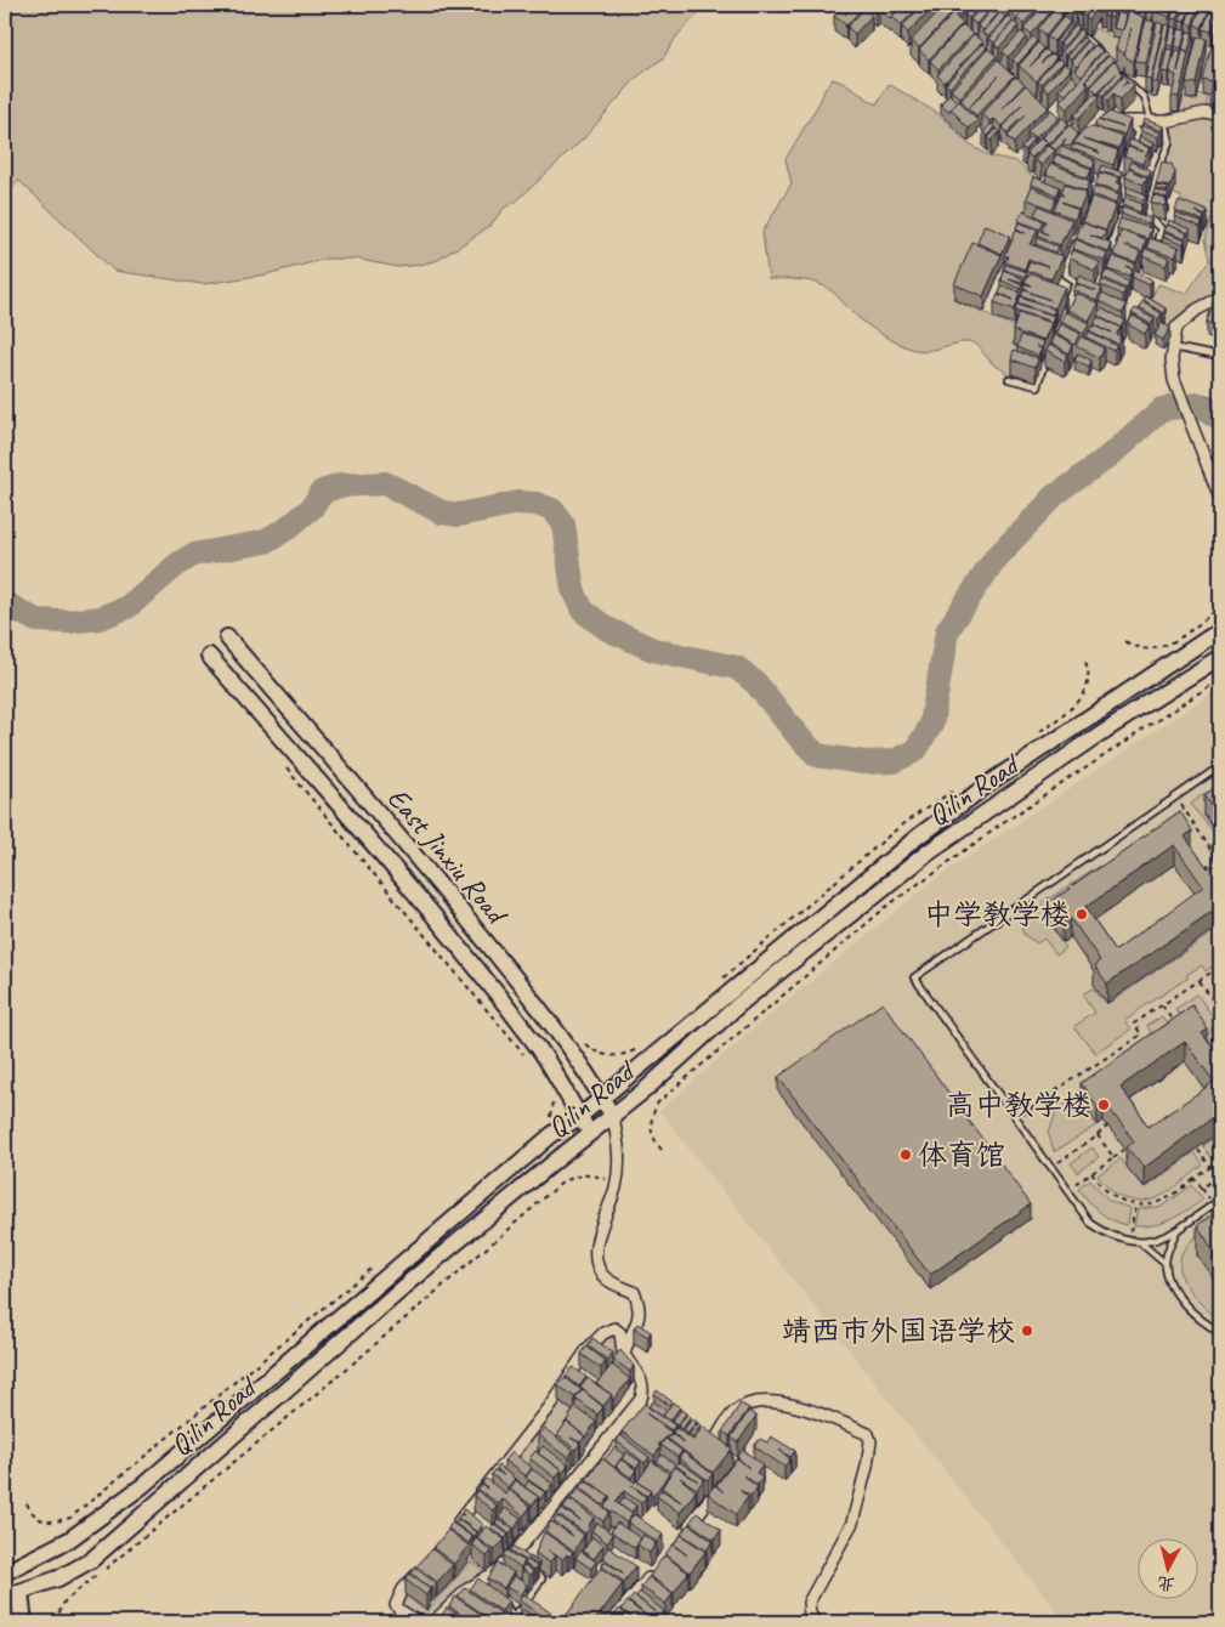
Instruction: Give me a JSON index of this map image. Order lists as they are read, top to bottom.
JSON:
{
  "streets": {
    "main road": ["Qilin Road", "East Jinxiu Road"]
  },
  "crossings": [
    ["Qilin Road", "East Jinxiu Road"]
  ],
  "places": [
    "中学教学楼",
    "高中教学楼",
    "体育馆",
    "靖西市外国语学校"
  ],
  "north": "bottom"
}
